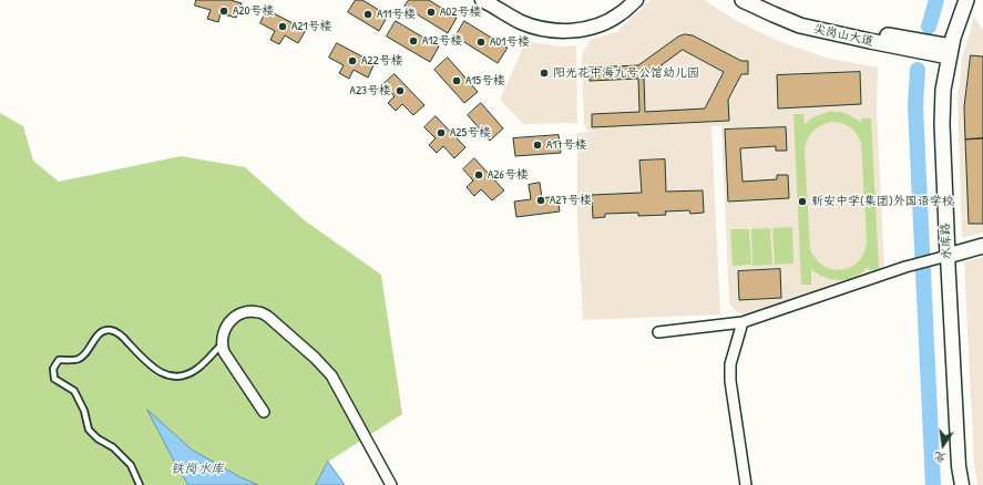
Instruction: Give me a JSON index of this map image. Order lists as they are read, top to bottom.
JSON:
{
  "streets": {
    "main road": ["尖岗山大道", "水库路"]
  },
  "crossings": [
    ["尖岗山大道", "水库路"]
  ],
  "water": ["铁岗水库"],
  "places": [
    "A20号楼",
    "A02号楼",
    "A11号楼",
    "A21号楼",
    "A12号楼",
    "A01号楼",
    "A22号楼",
    "阳光花中海九号公馆幼儿园",
    "A15号楼",
    "A23号楼",
    "A25号楼",
    "A17号楼",
    "A26号楼",
    "A27号楼",
    "新安中学(集团)外国语学校"
  ],
  "north": "bottom"
}
